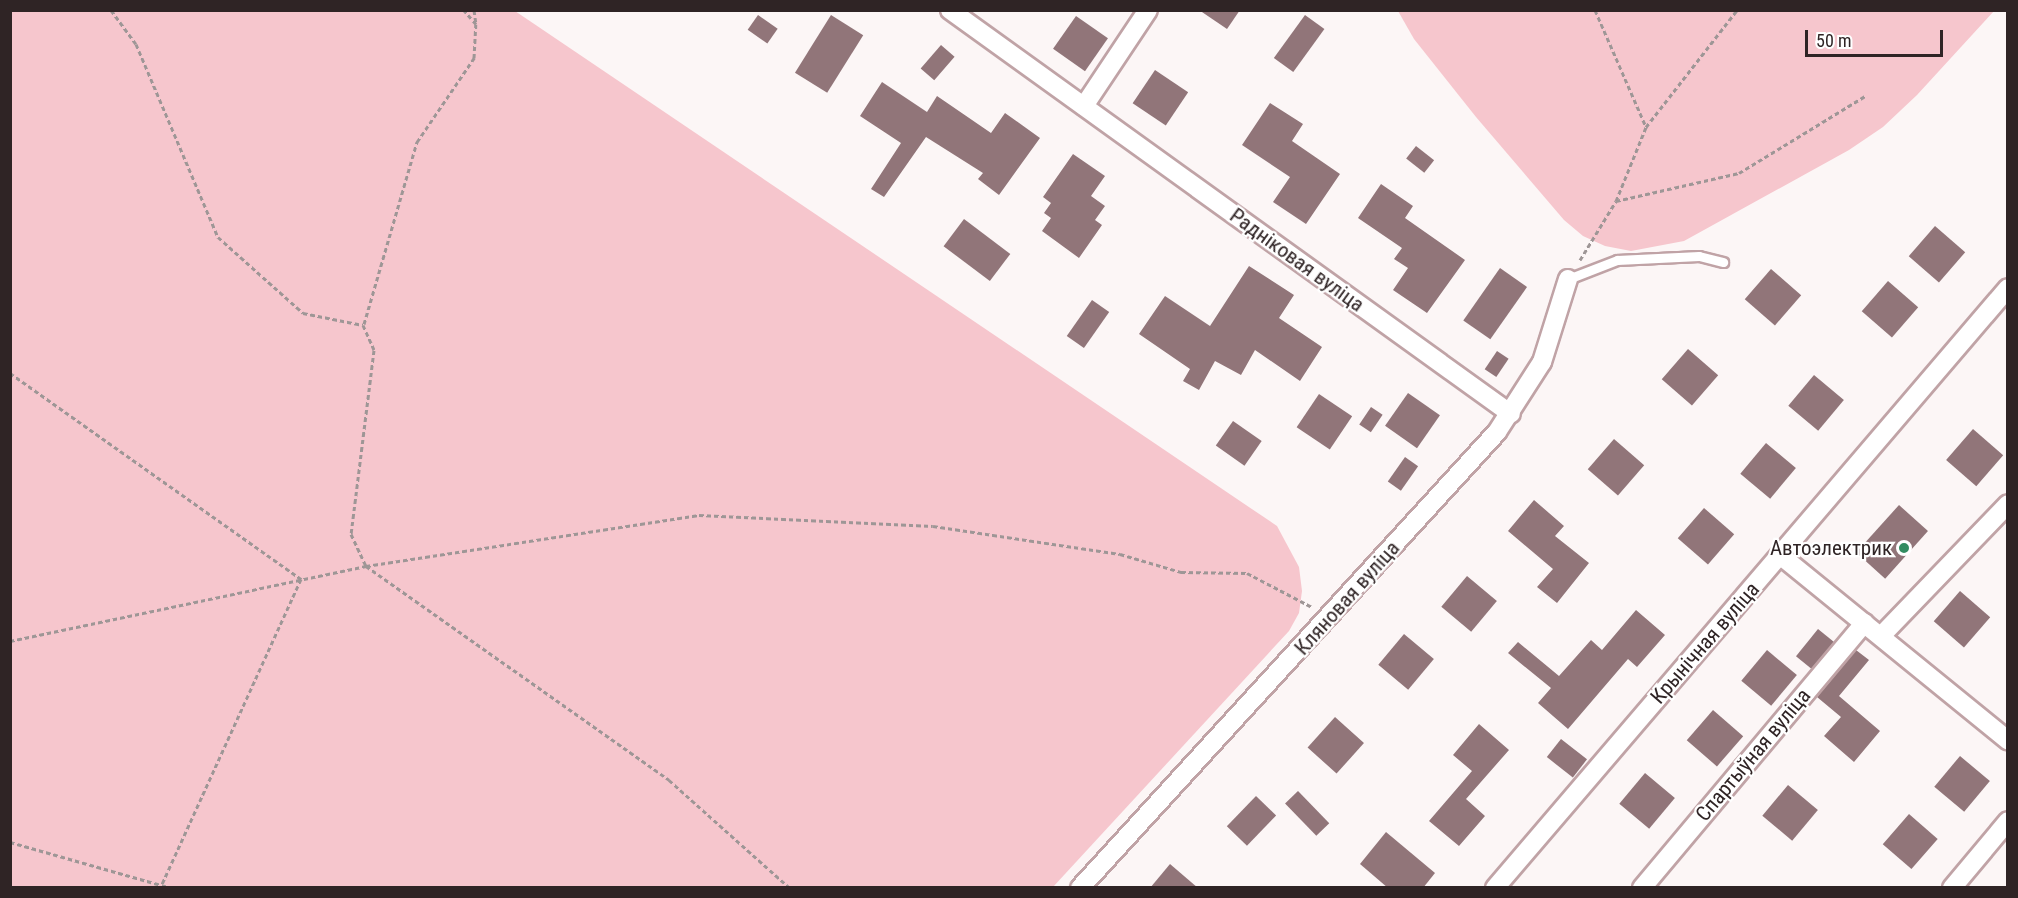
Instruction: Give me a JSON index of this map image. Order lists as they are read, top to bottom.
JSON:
{
  "streets": {
    "street": [
      "Радніковая вуліца",
      "Кляновая вуліца",
      "Крынічная вуліца",
      "Спартыўная вуліца"
    ]
  },
  "crossings": [
    ["Радніковая вуліца", "Кляновая вуліца"]
  ],
  "places": ["Автоэлектрик"],
  "scale_bar": "50 m"
}
